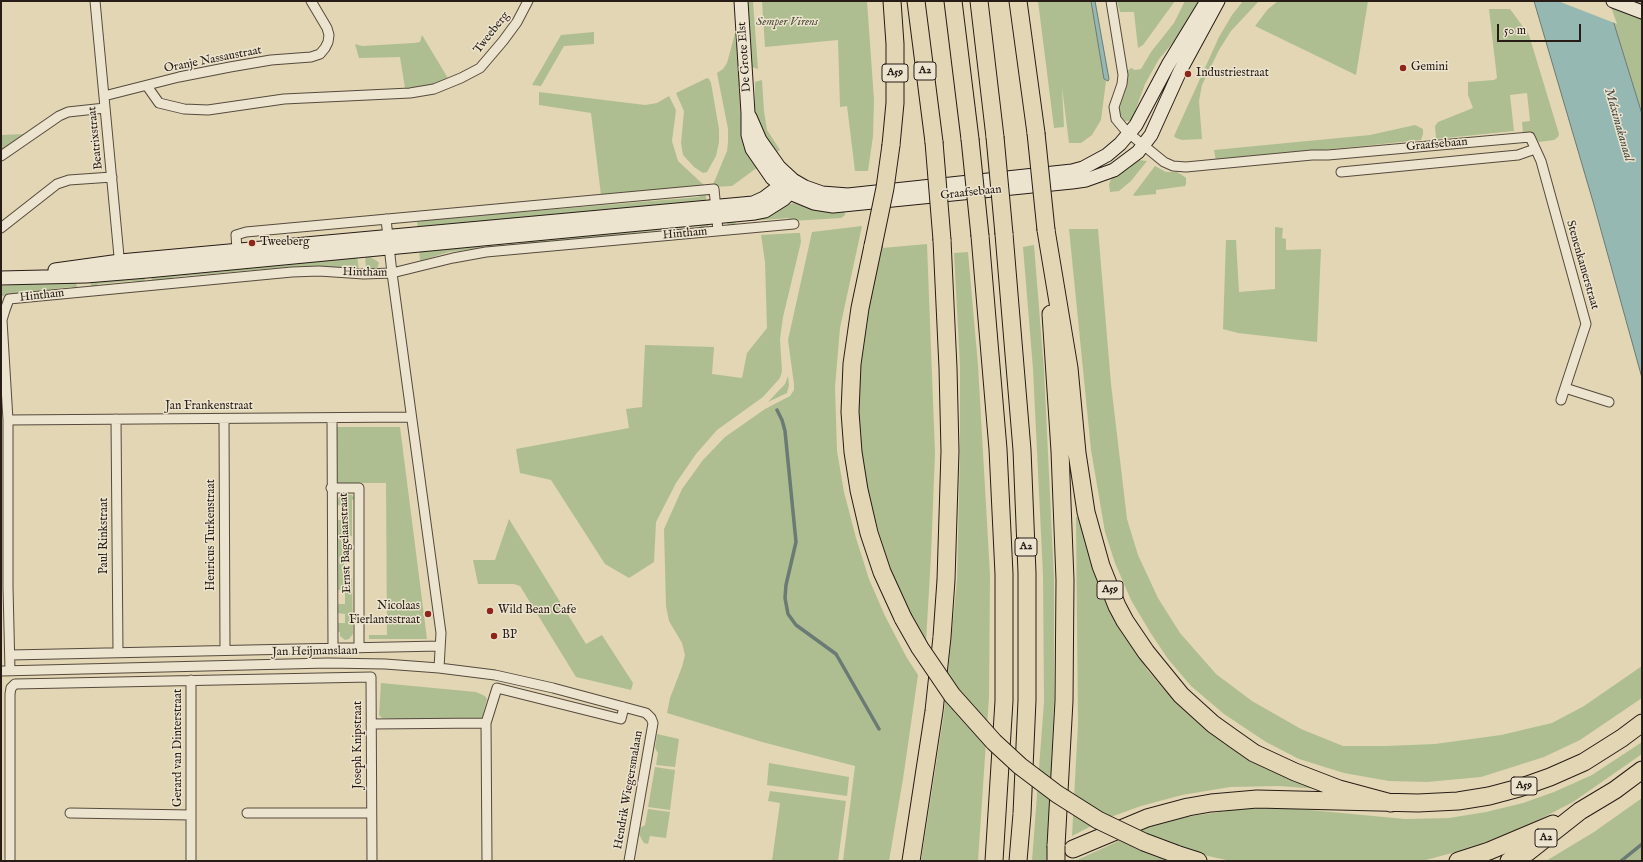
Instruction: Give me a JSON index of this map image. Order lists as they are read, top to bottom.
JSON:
{
  "streets": {
    "highway": ["A2", "A59"],
    "main road": ["De Grote Elst", "Graafsebaan", "Hintham"],
    "street": [
      "Tweeberg",
      "Oranje Nassaustraat",
      "Beatrixstraat",
      "Stenenkamerstraat",
      "Jan Frankenstraat",
      "Henricus Turkenstraat",
      "Paul Rinkstraat",
      "Ernst Bagelaarstraat",
      "Jan Heijmanslaan",
      "Joseph Knipstraat",
      "Gerard van Dinterstraat",
      "Hendrik Wiegersmalaan"
    ]
  },
  "crossings": [
    ["Tweeberg", "Oranje Nassaustraat"],
    ["De Grote Elst", "Graafsebaan"],
    ["De Grote Elst", "Hintham"],
    ["Oranje Nassaustraat", "Beatrixstraat"],
    ["Beatrixstraat", "Hintham"],
    ["Graafsebaan", "Hintham"],
    ["Graafsebaan", "Stenenkamerstraat"],
    ["Hintham", "Jan Frankenstraat"],
    ["Jan Frankenstraat", "Henricus Turkenstraat"],
    ["Jan Frankenstraat", "Paul Rinkstraat"],
    ["Jan Frankenstraat", "Ernst Bagelaarstraat"],
    ["Henricus Turkenstraat", "Jan Heijmanslaan"],
    ["Paul Rinkstraat", "Jan Heijmanslaan"],
    ["Ernst Bagelaarstraat", "Jan Heijmanslaan"],
    ["Jan Heijmanslaan", "Hendrik Wiegersmalaan"],
    ["Joseph Knipstraat", "Gerard van Dinterstraat"]
  ],
  "water": ["Máximakanaal"],
  "parks": ["Semper Virens"],
  "places": [
    "Gemini",
    "Industriestraat",
    "Tweeberg",
    "Wild Bean Cafe",
    "Nicolaas Fierlantsstraat",
    "BP"
  ],
  "scale_bar": "50 m"
}
